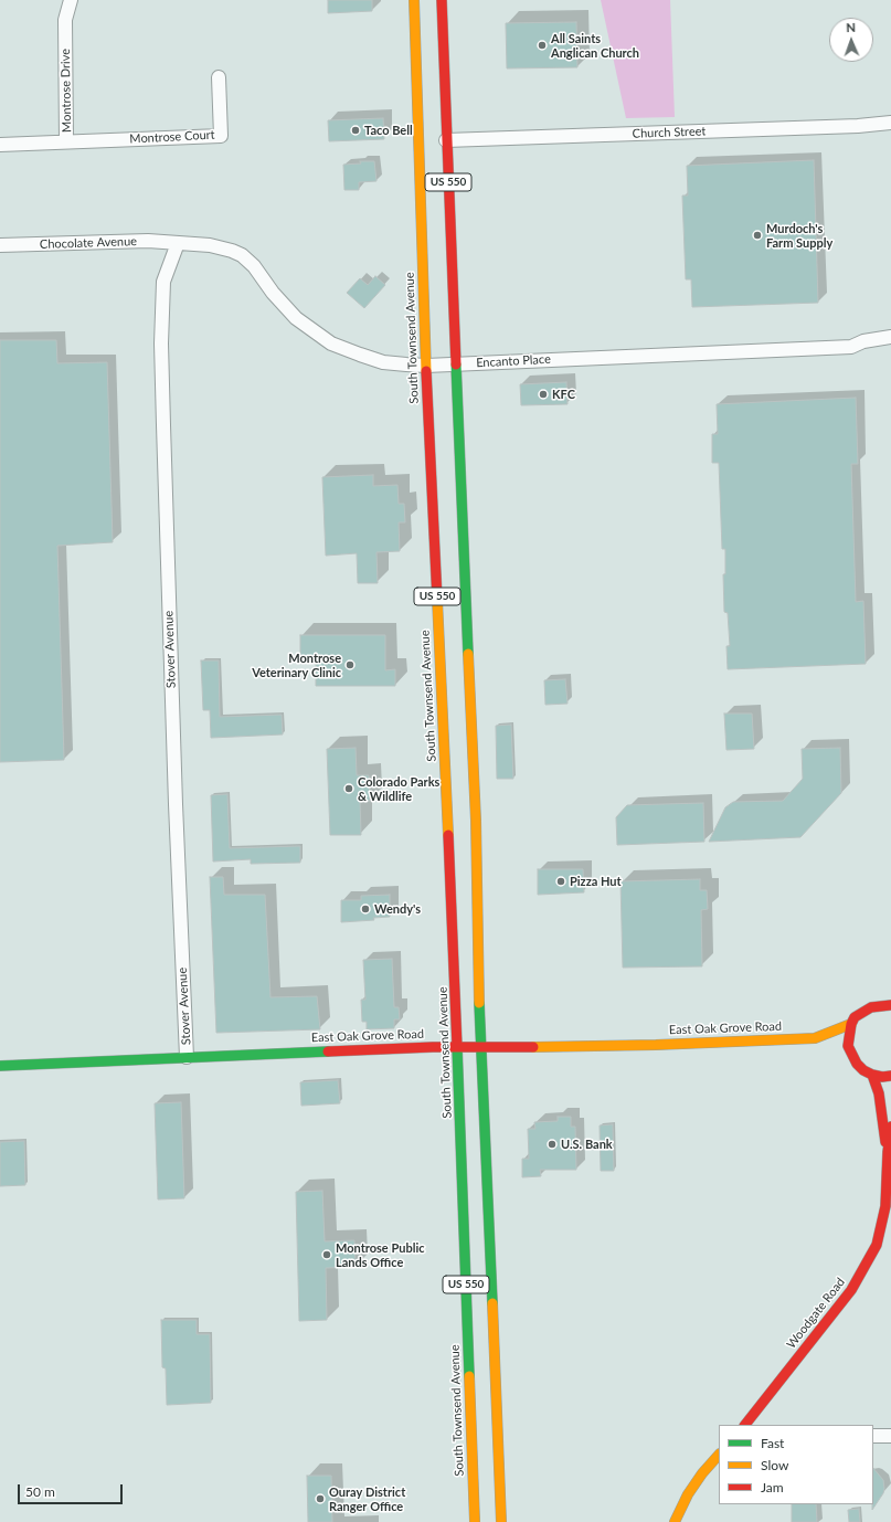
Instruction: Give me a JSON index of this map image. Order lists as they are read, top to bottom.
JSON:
{
  "streets": {
    "main road": [
      "US 550",
      "South Townsend Avenue",
      "East Oak Grove Road",
      "Woodgate Road"
    ],
    "street": [
      "Montrose Drive",
      "Church Street",
      "Montrose Court",
      "Chocolate Avenue",
      "Encanto Place",
      "Stover Avenue"
    ]
  },
  "crossings": [
    ["Montrose Drive", "Montrose Court"],
    ["Church Street", "US 550"],
    ["US 550", "Encanto Place"],
    ["US 550", "East Oak Grove Road"],
    ["Chocolate Avenue", "Encanto Place"],
    ["Chocolate Avenue", "Stover Avenue"],
    ["South Townsend Avenue", "Encanto Place"],
    ["South Townsend Avenue", "East Oak Grove Road"],
    ["Encanto Place", "Stover Avenue"],
    ["Stover Avenue", "East Oak Grove Road"],
    ["East Oak Grove Road", "Woodgate Road"]
  ],
  "places": [
    "All Saints Anglican Church",
    "Taco Bell",
    "Murdoch's Farm Supply",
    "KFC",
    "Montrose Veterinary Clinic",
    "Colorado Parks & Wildlife",
    "Pizza Hut",
    "Wendy's",
    "U.S. Bank",
    "Montrose Public Lands Office",
    "Ouray District Ranger Office"
  ],
  "legend": ["Fast", "Slow", "Jam"],
  "scale_bar": "50 m",
  "north": "top"
}
